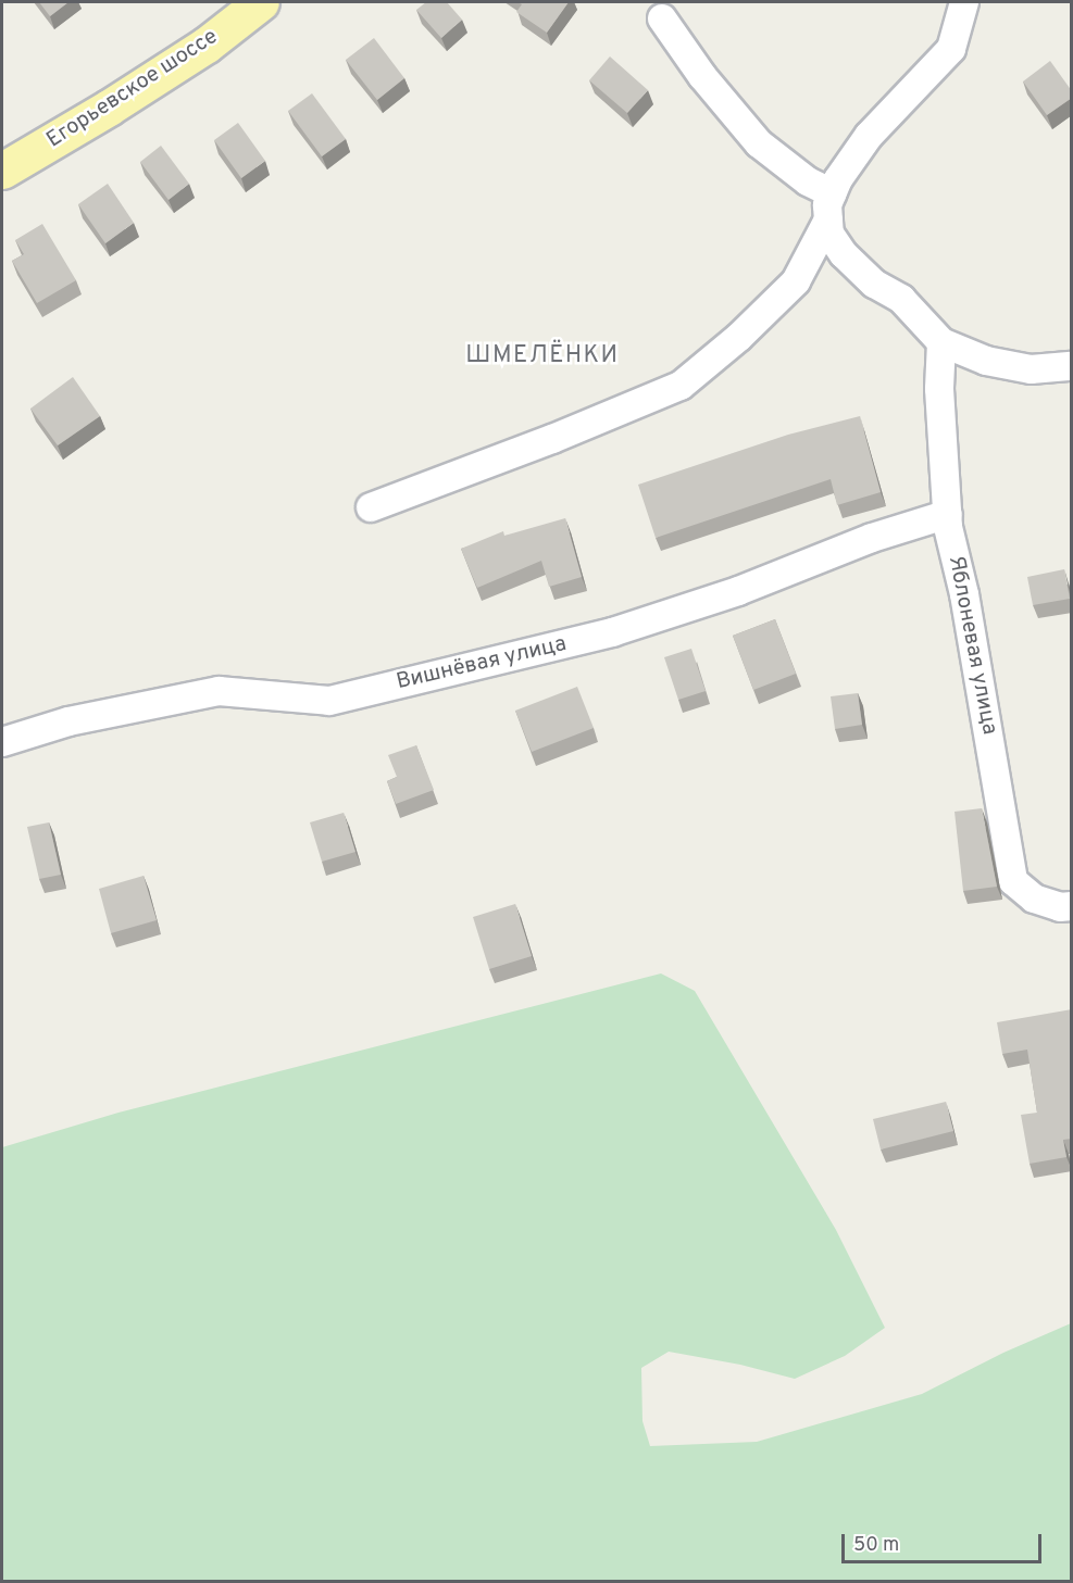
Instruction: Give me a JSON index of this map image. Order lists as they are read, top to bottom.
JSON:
{
  "streets": {
    "main road": ["Егорьевское шоссе"],
    "street": ["Яблоневая улица", "Вишнёвая улица"]
  },
  "crossings": [
    ["Яблоневая улица", "Вишнёвая улица"]
  ],
  "districts": ["ШМЕЛЁНКИ"],
  "scale_bar": "50 m"
}
